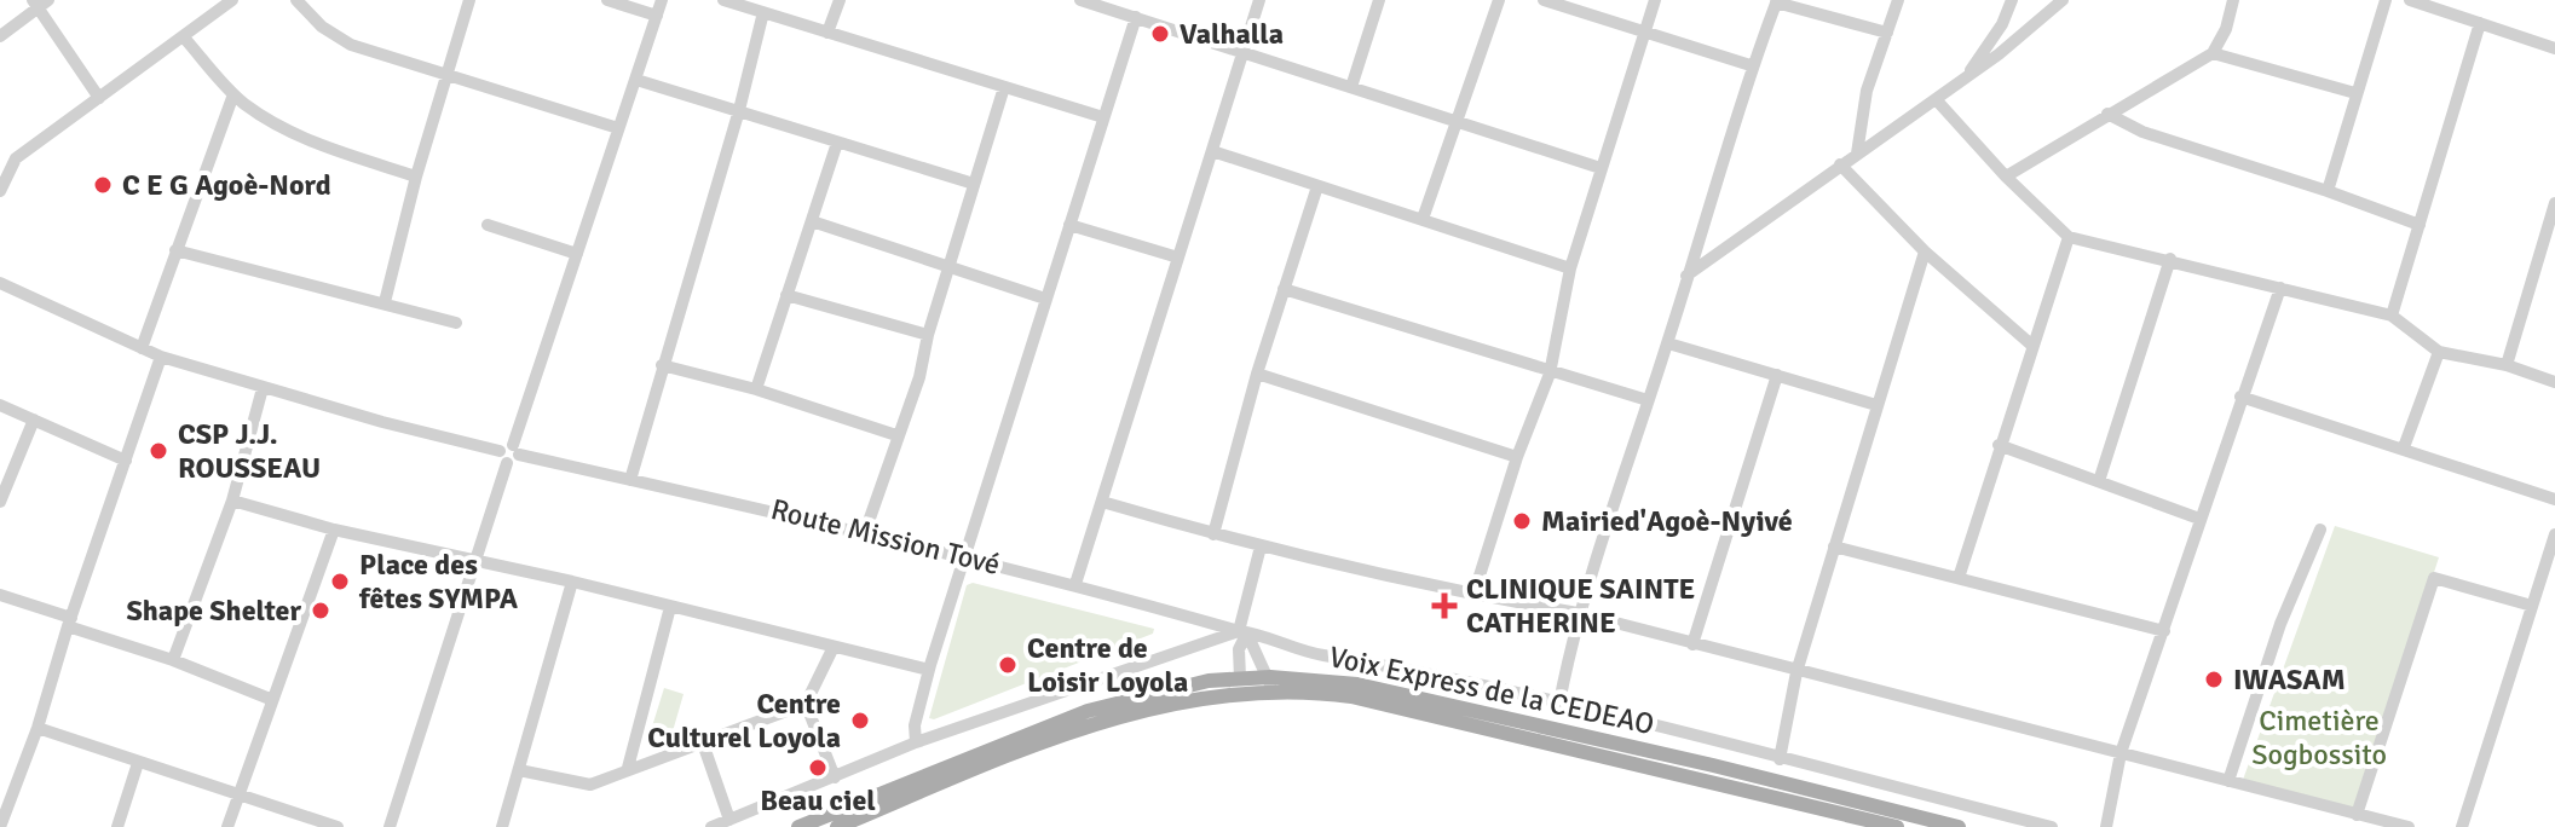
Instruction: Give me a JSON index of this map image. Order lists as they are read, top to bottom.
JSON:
{
  "streets": {
    "main road": ["Voix Express de la CEDEAO"],
    "street": ["Route Mission Tové"]
  },
  "parks": ["Cimetière Sogbossito"],
  "places": {
    "other": [
      "Valhalla",
      "C E G Agoè-Nord",
      "CSP J.J. ROUSSEAU",
      "Mairied'Agoè-Nyivé",
      "Place des fêtes SYMPA",
      "Shape Shelter",
      "Centre de Loisir Loyola",
      "IWASAM",
      "Centre Culturel Loyola",
      "Beau ciel"
    ],
    "health": ["CLINIQUE SAINTE CATHERINE"]
  }
}
